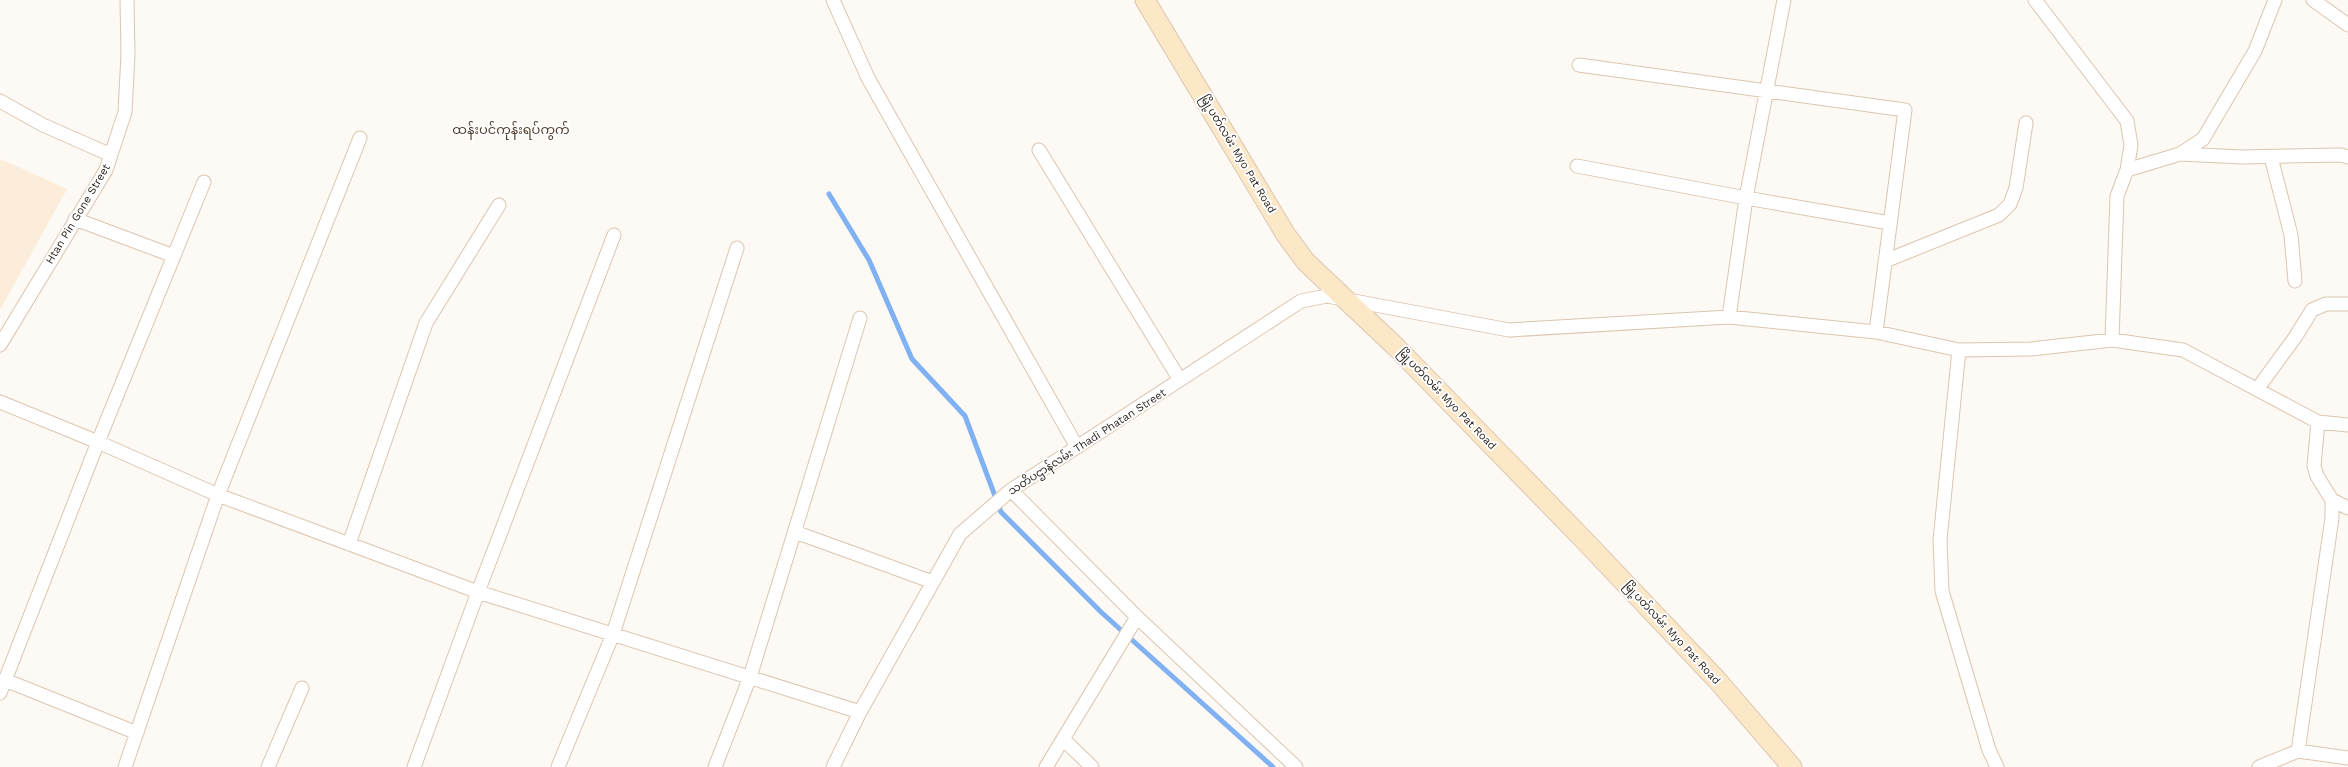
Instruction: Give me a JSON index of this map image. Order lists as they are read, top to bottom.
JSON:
{
  "streets": {
    "main road": ["မြို့ပတ်လမ်း Myo Pat Road"],
    "street": ["Htan Pin Gone Street", "သတိပဌာန်လမ်း Thadi Phatan Street"]
  },
  "crossings": [
    ["မြို့ပတ်လမ်း Myo Pat Road", "သတိပဌာန်လမ်း Thadi Phatan Street"]
  ],
  "districts": ["ထန်းပင်ကုန်းရပ်ကွက်"]
}
